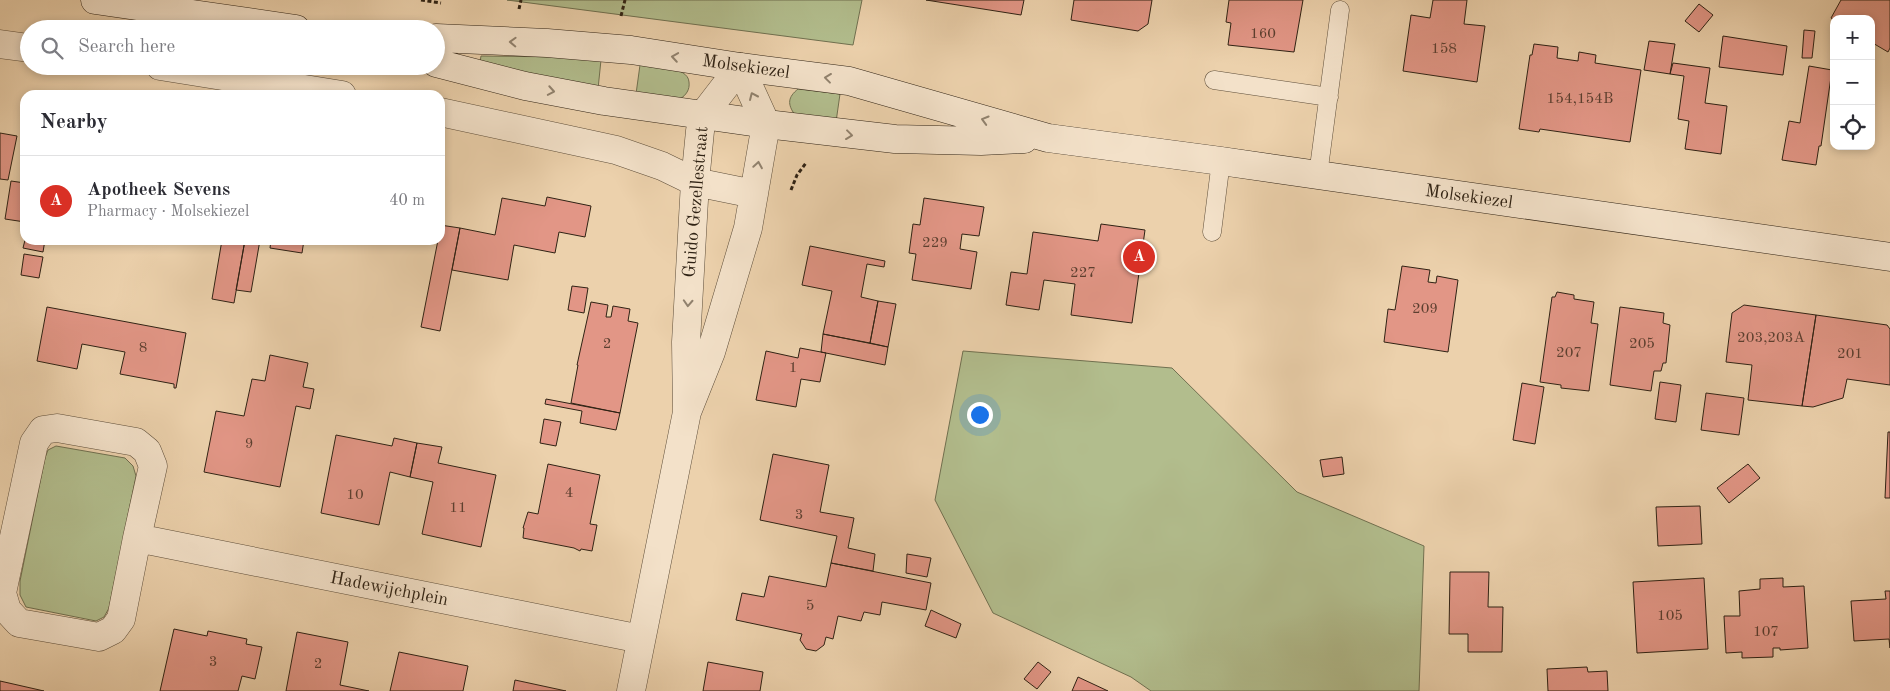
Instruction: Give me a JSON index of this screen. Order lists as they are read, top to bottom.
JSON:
{
  "streets": {
    "street": ["Molsekiezel", "Guido Gezellestraat", "Hadewijchplein"]
  },
  "crossings": [
    ["Molsekiezel", "Guido Gezellestraat"],
    ["Guido Gezellestraat", "Hadewijchplein"]
  ],
  "house_numbers": [
    "160",
    "158",
    "154,154B",
    "229",
    "227",
    "209",
    "203,203A",
    "2",
    "205",
    "8",
    "207",
    "201",
    "1",
    "9",
    "4",
    "10",
    "11",
    "3",
    "5",
    "105",
    "107",
    "3",
    "2"
  ],
  "page": {
    "map_buttons": ["+", "−"],
    "search": "Search here",
    "heading": "Nearby",
    "list": [
      {
        "mark": "A",
        "name": "Apotheek Sevens",
        "note": "Pharmacy · Molsekiezel",
        "value": "40 m"
      }
    ],
    "pins": "A"
  }
}
